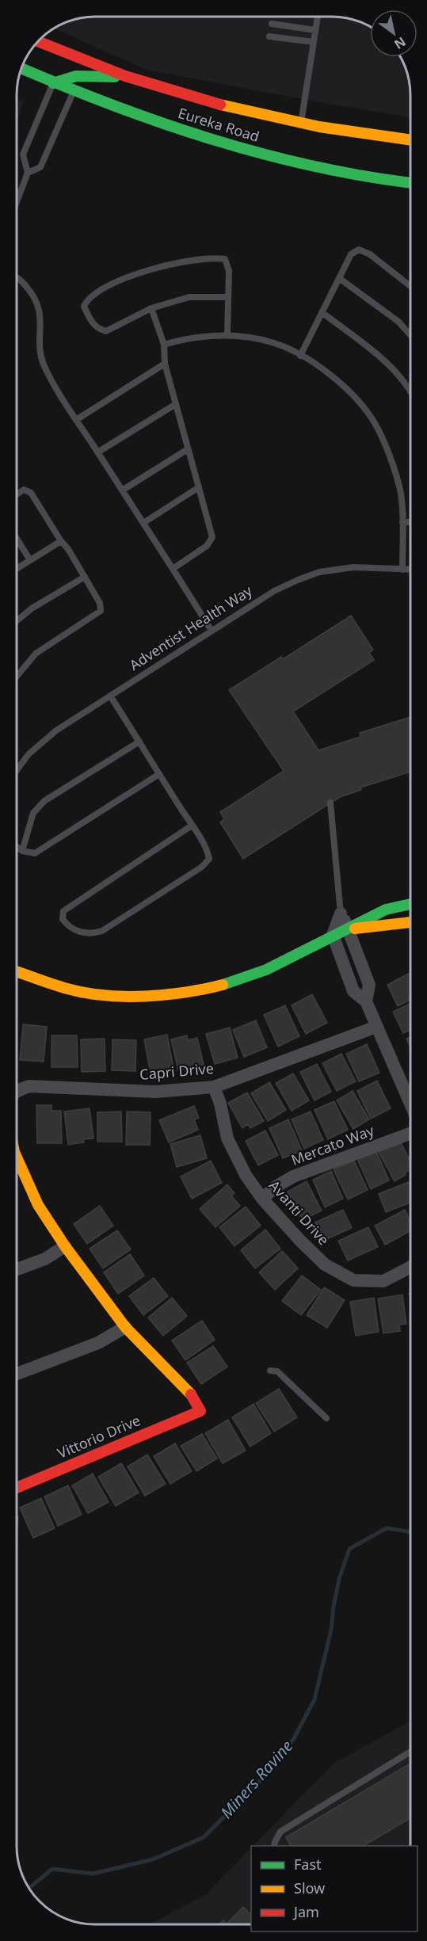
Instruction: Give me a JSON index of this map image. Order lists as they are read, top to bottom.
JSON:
{
  "streets": {
    "street": [
      "Eureka Road",
      "Capri Drive",
      "Mercato Way",
      "Avanti Drive",
      "Vittorio Drive"
    ],
    "lane": ["Adventist Health Way"]
  },
  "crossings": [
    ["Capri Drive", "Avanti Drive"],
    ["Capri Drive", "Vittorio Drive"],
    ["Mercato Way", "Avanti Drive"]
  ],
  "water": ["Miners Ravine"],
  "legend": ["Fast", "Slow", "Jam"],
  "north": "bottom right"
}
